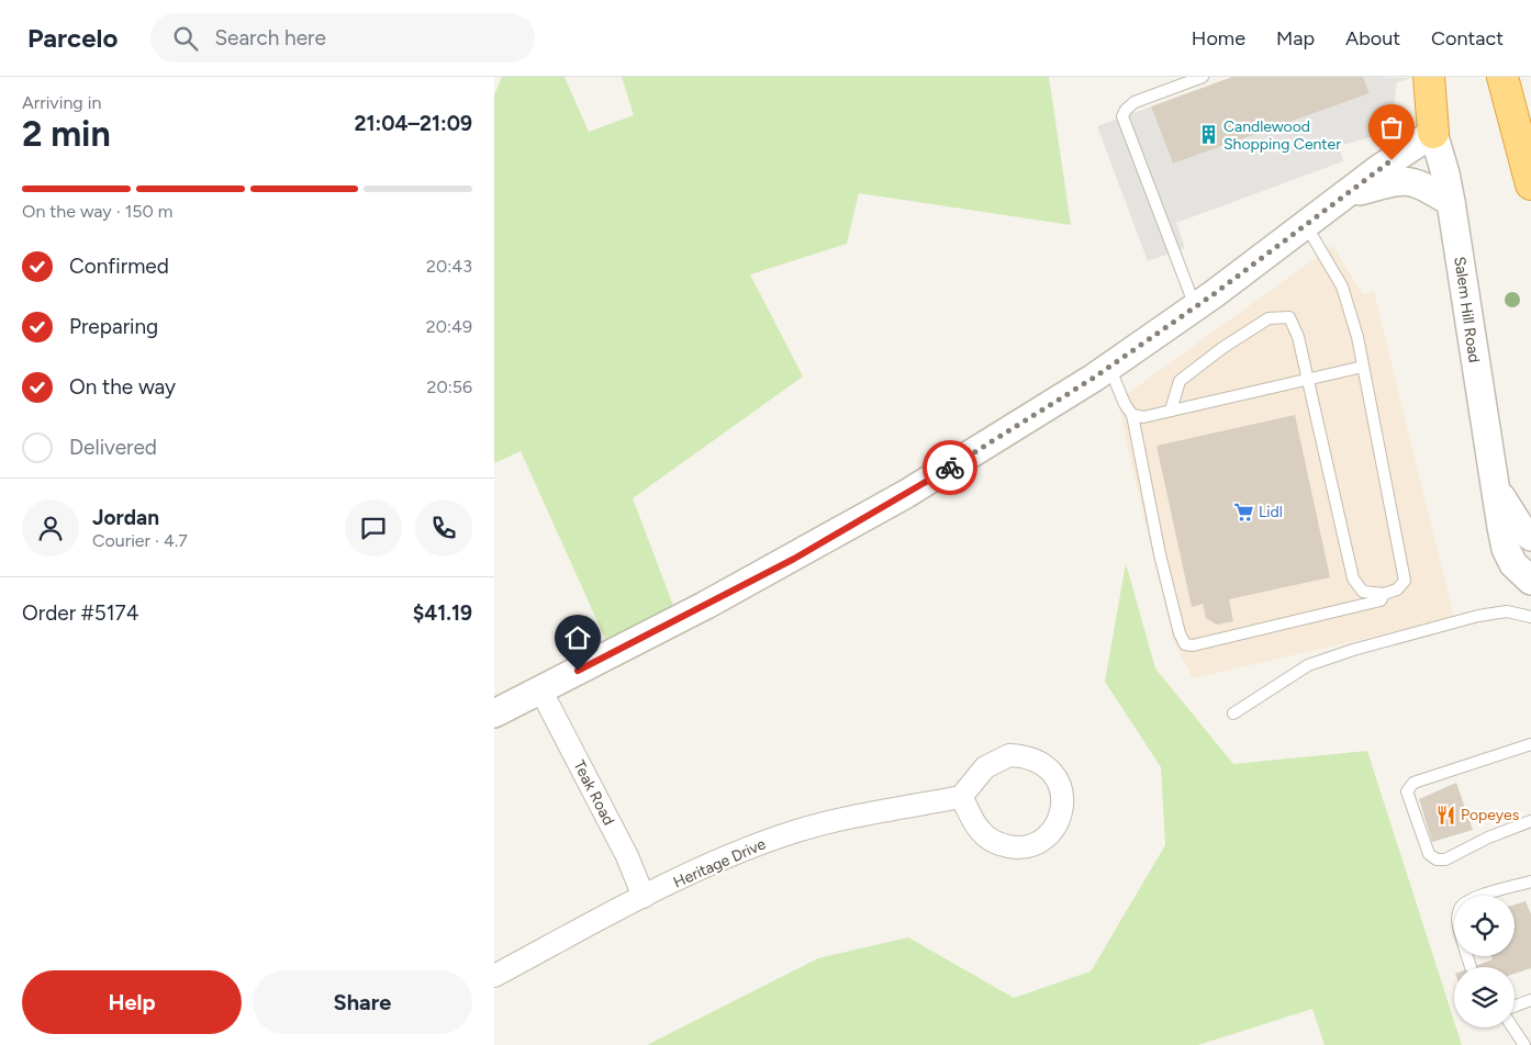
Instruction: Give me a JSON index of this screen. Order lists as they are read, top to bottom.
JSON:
{
  "streets": {
    "street": ["Salem Hill Road", "Teak Road", "Heritage Drive"]
  },
  "crossings": [
    ["Teak Road", "Heritage Drive"]
  ],
  "places": {
    "building": ["Candlewood Shopping Center"],
    "supermarket": ["Lidl"],
    "restaurant": ["Popeyes"]
  },
  "page": {
    "header": "Parcelo",
    "search": "Search here",
    "nav": [
      "Home",
      "Map",
      "About",
      "Contact"
    ],
    "heading": ["2 min", "Arriving in", "21:04–21:09"],
    "panel": [
      "Jordan",
      "Courier · 4.7",
      "Order #5174",
      "$41.19"
    ],
    "bar": "On the way · 150 m",
    "list": [
      ["Confirmed", "20:43"],
      ["Preparing", "20:49"],
      ["On the way", "20:56"],
      "Delivered"
    ],
    "buttons": ["Help", "Share"]
  }
}
